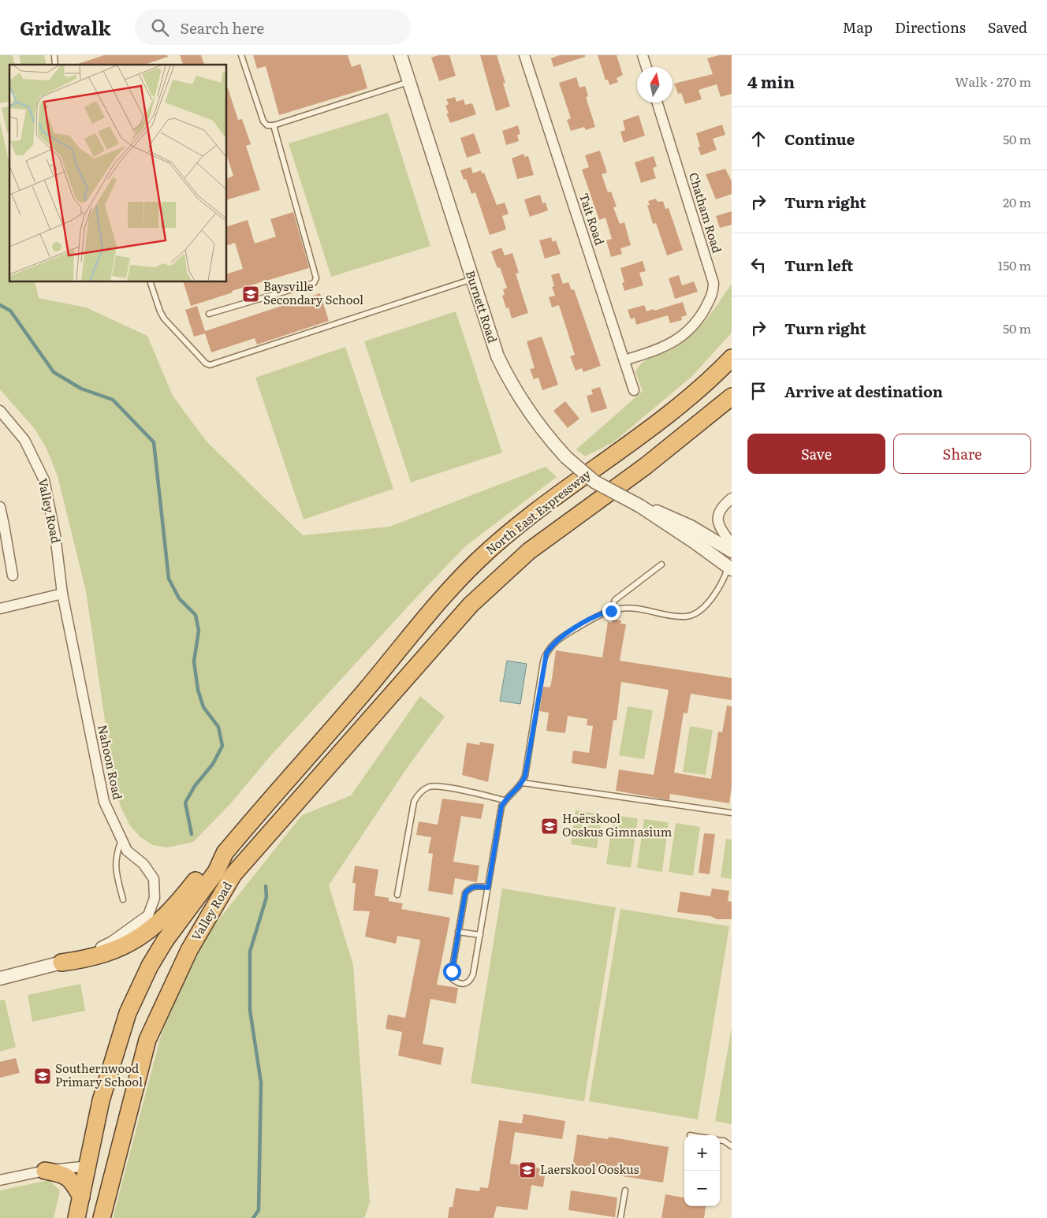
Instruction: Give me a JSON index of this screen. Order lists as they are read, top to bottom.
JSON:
{
  "streets": {
    "highway": ["Valley Road", "North East Expressway"],
    "street": [
      "Chatham Road",
      "Tait Road",
      "Burnett Road",
      "Nahoon Road"
    ]
  },
  "crossings": [
    ["Chatham Road", "Tait Road"],
    ["Valley Road", "North East Expressway"],
    ["Valley Road", "Nahoon Road"]
  ],
  "places": {
    "school or university": [
      "Baysville Secondary School",
      "Hoërskool Ooskus Gimnasium",
      "Southernwood Primary School",
      "Laerskool Ooskus"
    ]
  },
  "north": "top",
  "page": {
    "header": "Gridwalk",
    "search": "Search here",
    "nav": ["Map", "Directions", "Saved"],
    "heading": ["4 min", "Walk · 270 m"],
    "list": [
      ["Continue", "50 m"],
      ["Turn right", "20 m"],
      ["Turn left", "150 m"],
      ["Turn right", "50 m"],
      "Arrive at destination"
    ],
    "buttons": ["Save", "Share"],
    "map_buttons": ["+", "−"]
  }
}
